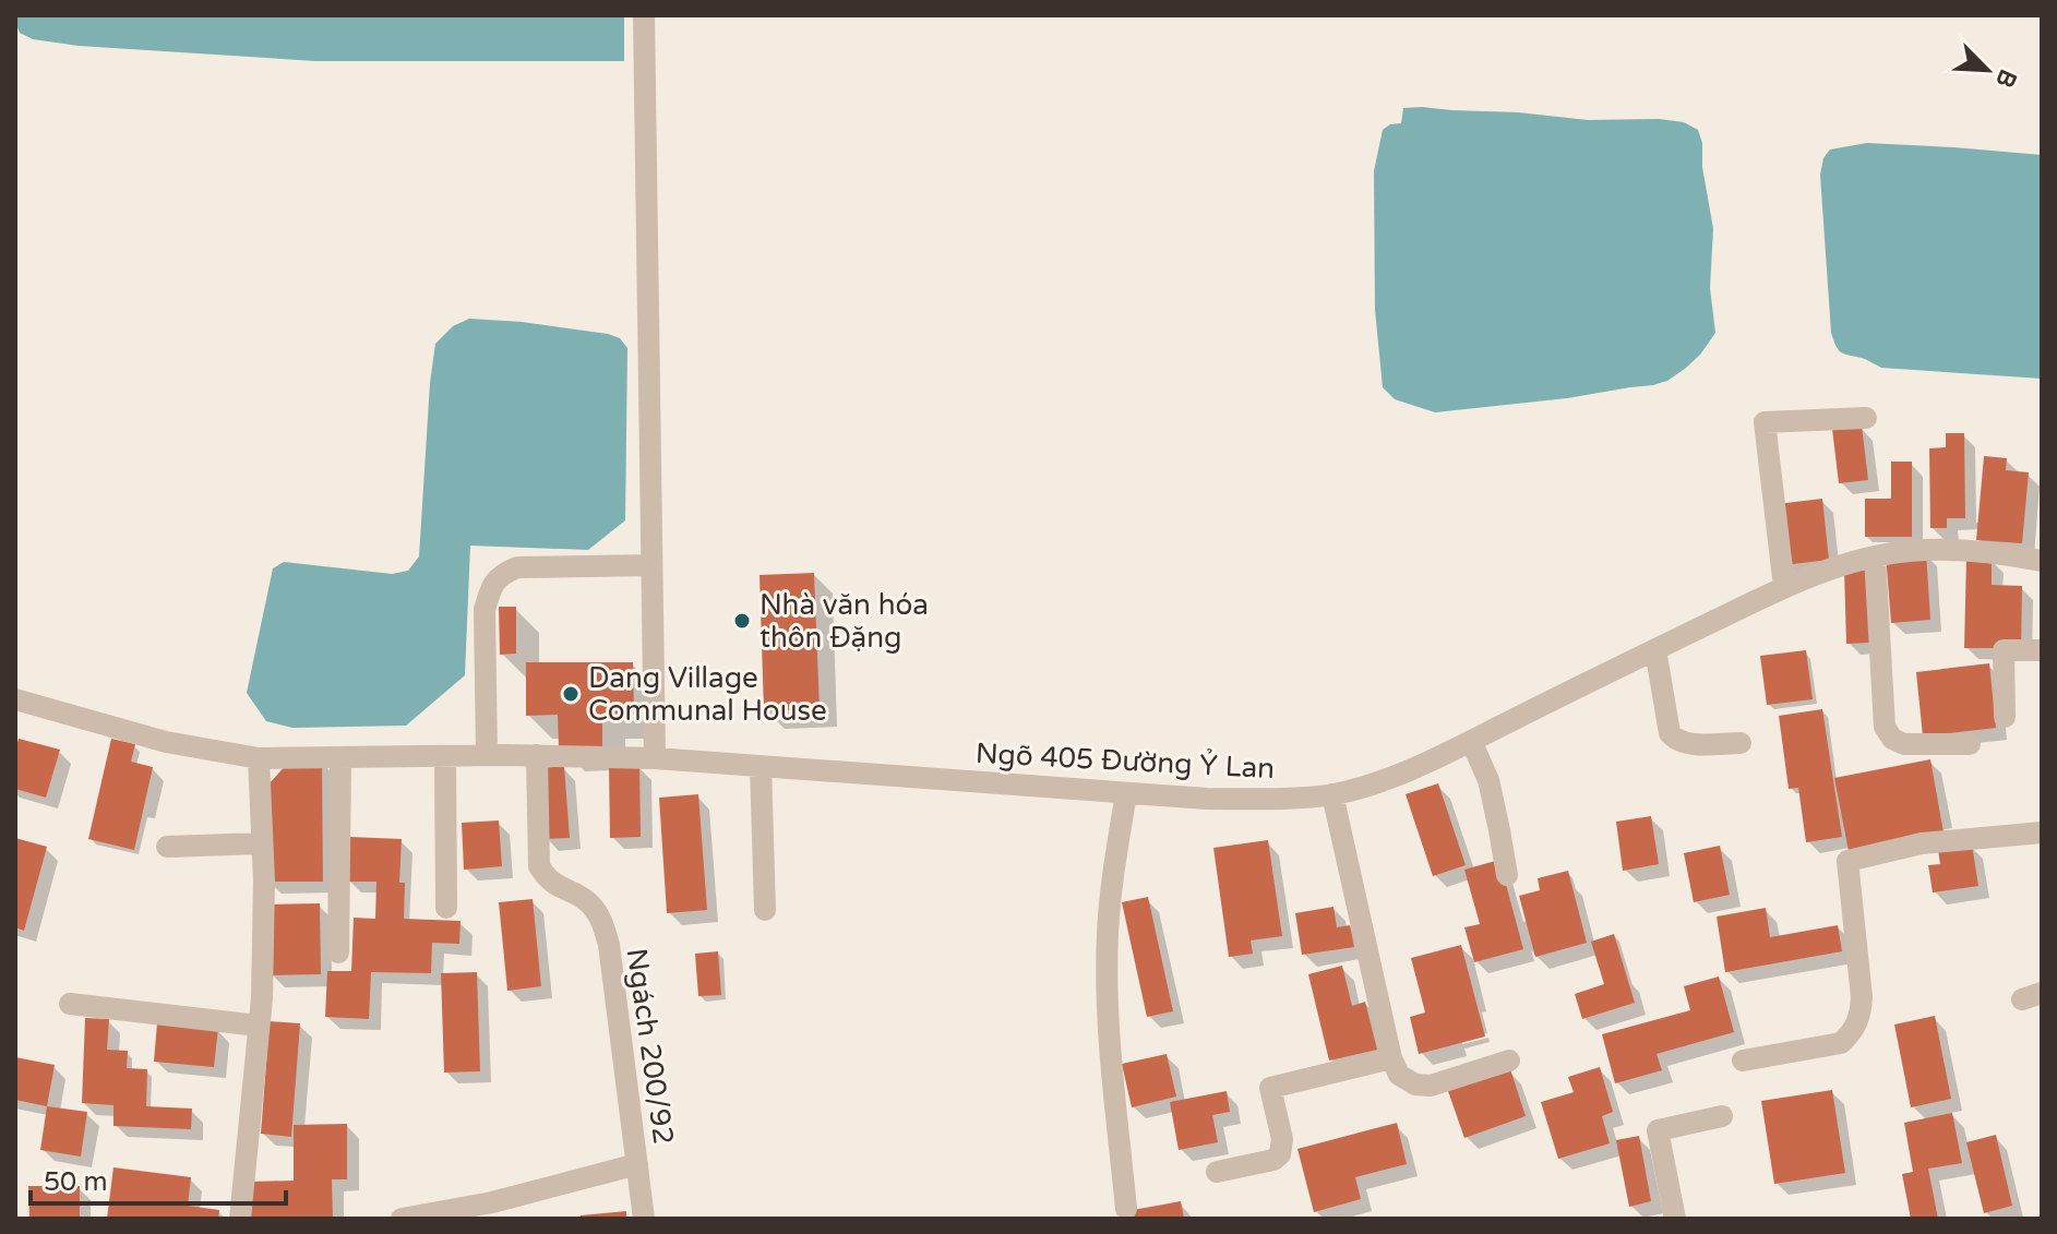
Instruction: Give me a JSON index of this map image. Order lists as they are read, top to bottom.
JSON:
{
  "streets": {
    "street": ["Ngõ 405 Đường Ỷ Lan", "Ngách 200/92"]
  },
  "crossings": [
    ["Ngõ 405 Đường Ỷ Lan", "Ngách 200/92"]
  ],
  "places": ["Nhà văn hóa thôn Đặng", "Dang Village Communal House"],
  "scale_bar": "50 m",
  "north": "bottom right"
}
